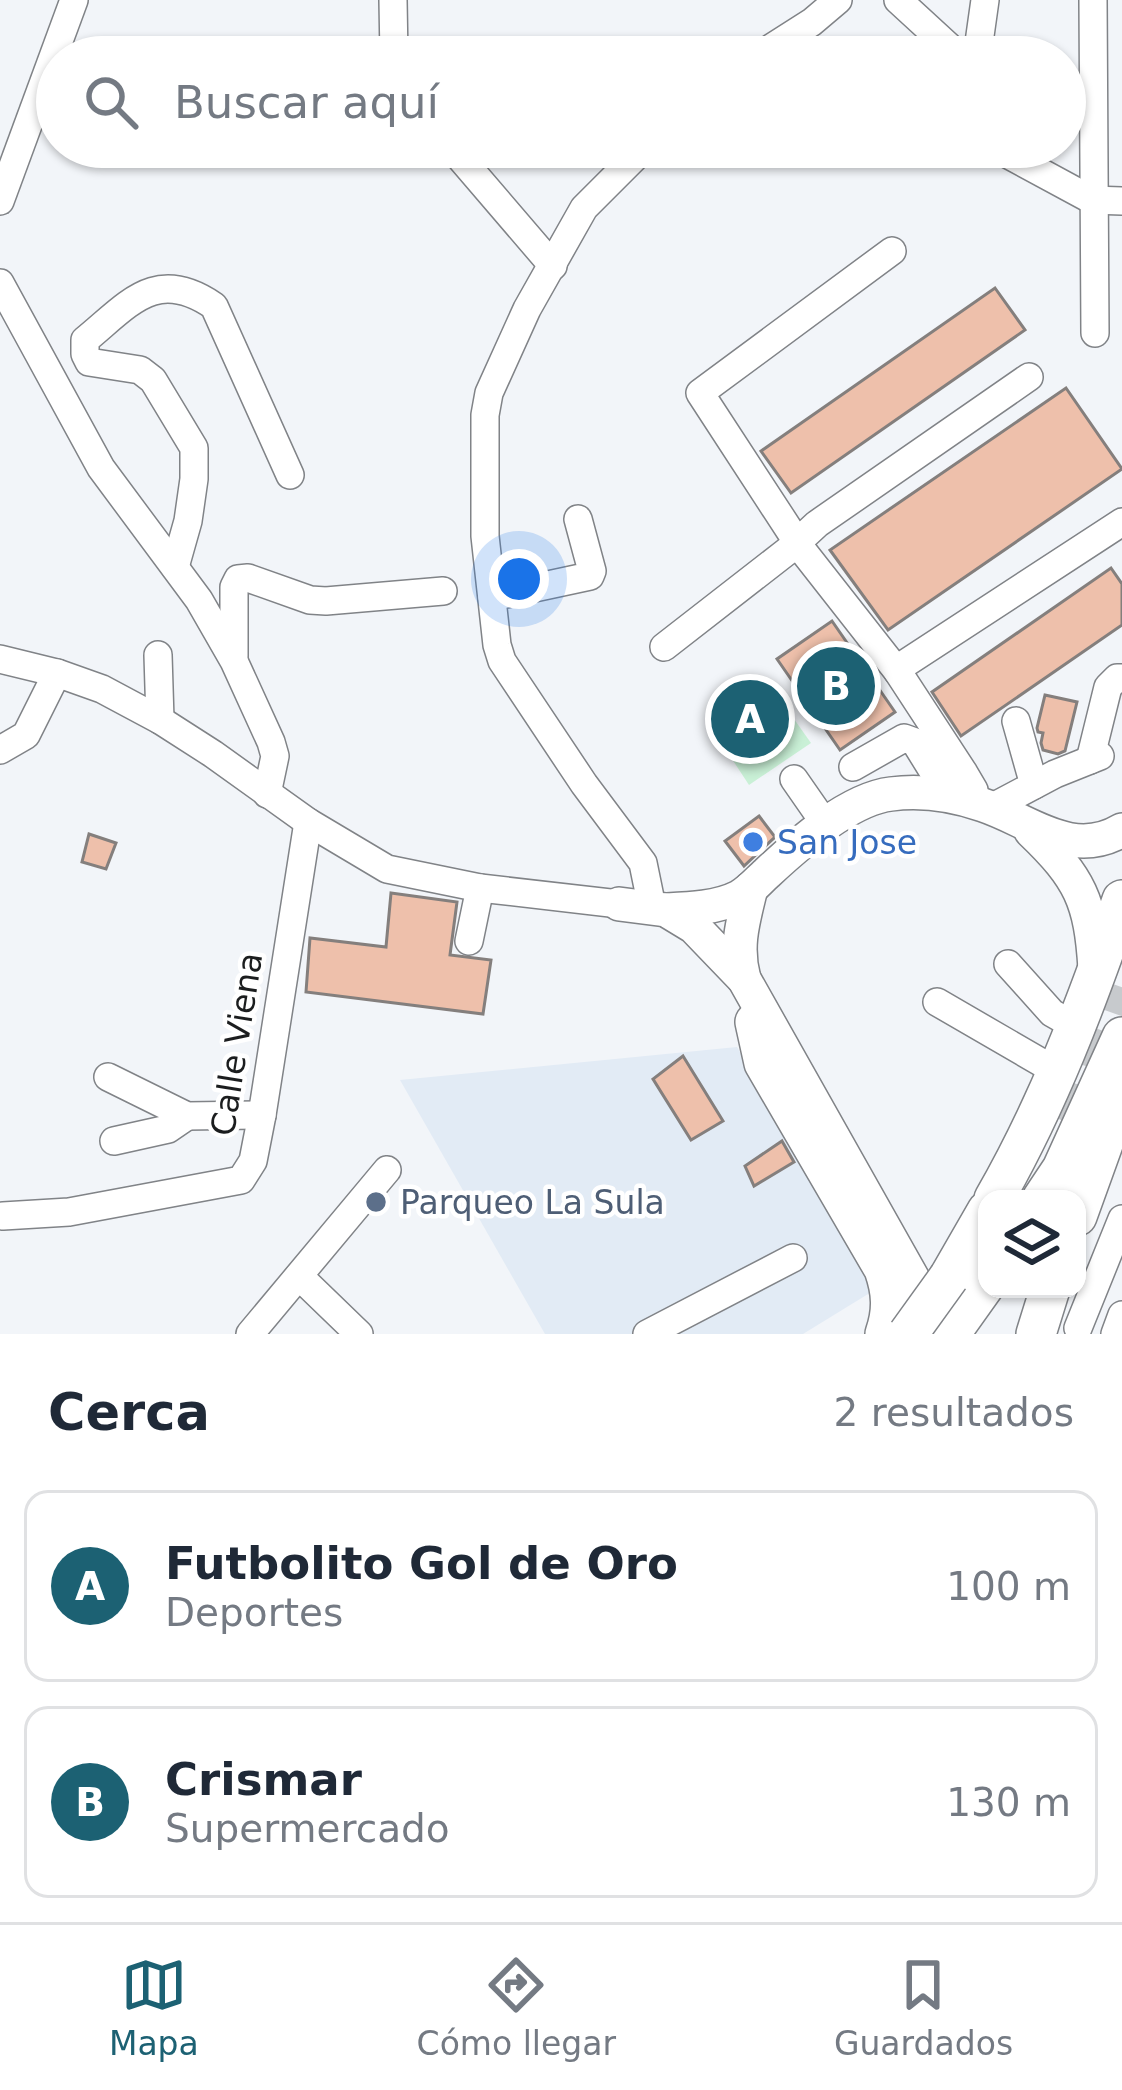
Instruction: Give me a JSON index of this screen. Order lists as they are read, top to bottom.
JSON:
{
  "streets": {
    "street": ["Calle Viena"]
  },
  "places": ["San Jose", "Parqueo La Sula"],
  "page": {
    "search": "Buscar aquí",
    "pins": ["B", "A"],
    "heading": ["Cerca", "2 resultados"],
    "list": [
      {
        "mark": "A",
        "name": "Futbolito Gol de Oro",
        "note": "Deportes",
        "value": "100 m"
      },
      {
        "mark": "B",
        "name": "Crismar",
        "note": "Supermercado",
        "value": "130 m"
      }
    ],
    "nav": ["Mapa", "Cómo llegar", "Guardados"]
  }
}
